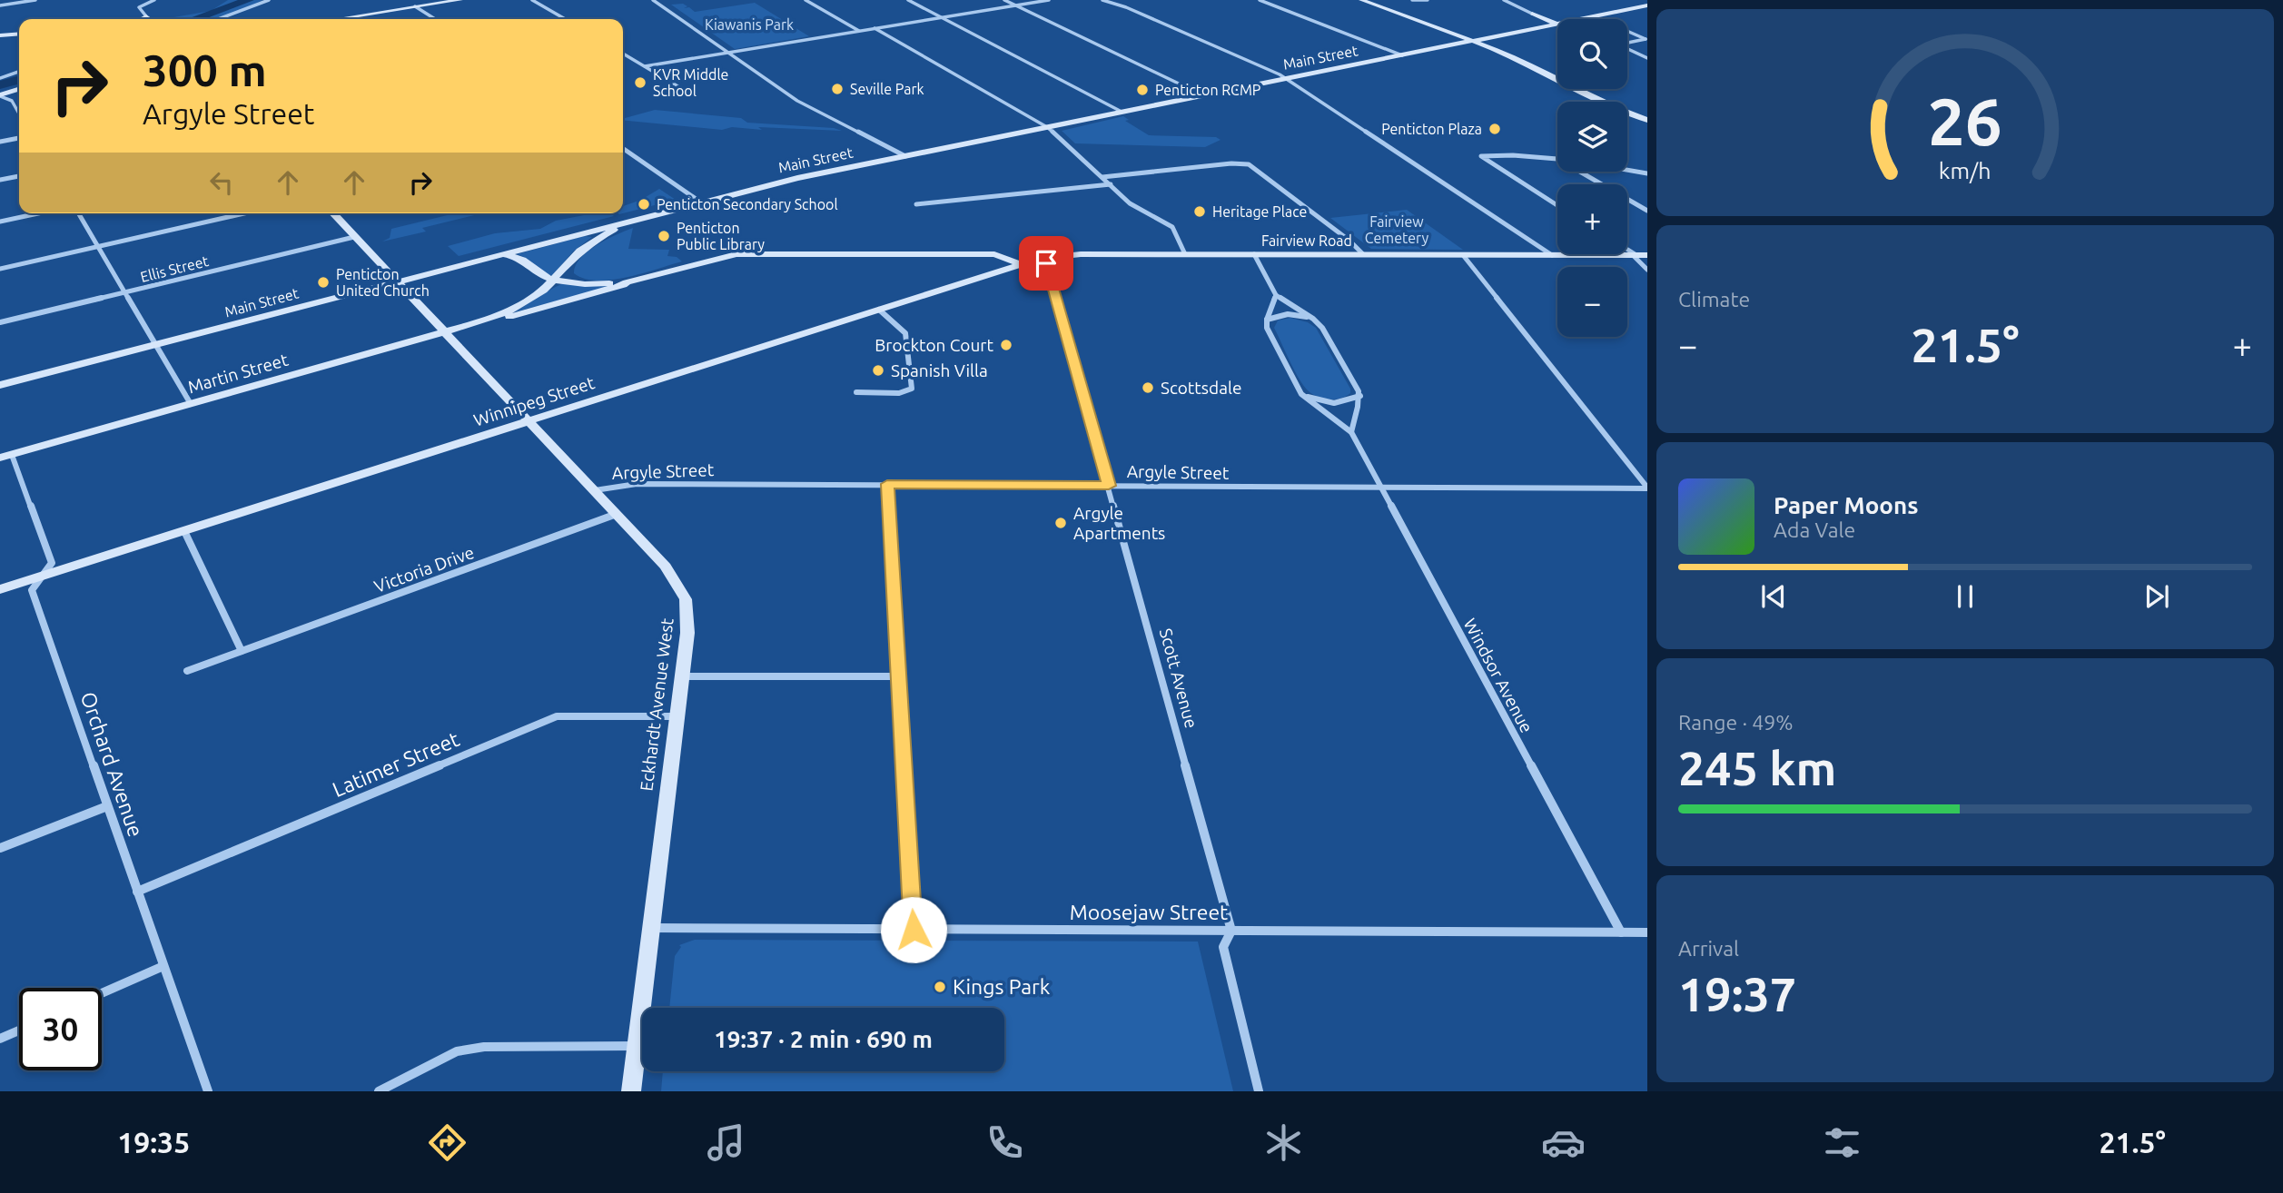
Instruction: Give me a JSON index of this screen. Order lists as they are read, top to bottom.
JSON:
{
  "streets": {
    "main road": [
      "Main Street",
      "Fairview Road",
      "Martin Street",
      "Winnipeg Street",
      "Eckhardt Avenue West"
    ],
    "street": [
      "Ellis Street",
      "Argyle Street",
      "Victoria Drive",
      "Windsor Avenue",
      "Scott Avenue",
      "Orchard Avenue",
      "Latimer Street",
      "Moosejaw Street"
    ]
  },
  "crossings": [
    ["Main Street", "Martin Street"],
    ["Main Street", "Eckhardt Avenue West"],
    ["Fairview Road", "Winnipeg Street"],
    ["Ellis Street", "Eckhardt Avenue West"],
    ["Martin Street", "Eckhardt Avenue West"],
    ["Martin Street", "Orchard Avenue"],
    ["Winnipeg Street", "Scott Avenue"],
    ["Winnipeg Street", "Eckhardt Avenue West"],
    ["Winnipeg Street", "Orchard Avenue"],
    ["Argyle Street", "Windsor Avenue"],
    ["Argyle Street", "Scott Avenue"],
    ["Argyle Street", "Eckhardt Avenue West"],
    ["Victoria Drive", "Eckhardt Avenue West"],
    ["Windsor Avenue", "Moosejaw Street"],
    ["Scott Avenue", "Moosejaw Street"],
    ["Eckhardt Avenue West", "Latimer Street"],
    ["Eckhardt Avenue West", "Moosejaw Street"],
    ["Orchard Avenue", "Latimer Street"]
  ],
  "parks": ["Kiawanis Park", "Fairview Cemetery"],
  "places": [
    "KVR Middle School",
    "Seville Park",
    "Penticton RCMP",
    "Penticton Plaza",
    "Penticton Secondary School",
    "Heritage Place",
    "Penticton Public Library",
    "Penticton United Church",
    "Brockton Court",
    "Spanish Villa",
    "Scottsdale",
    "Argyle Apartments",
    "Kings Park"
  ],
  "page": {
    "map_buttons": ["+", "−"],
    "turn": ["300 m", "Argyle Street"],
    "tile": [
      "Climate",
      ["Range · 49%", "245 km"],
      ["Arrival", "19:37"]
    ],
    "heat": ["−", "21.5°", "+"],
    "song": ["Paper Moons", "Ada Vale"],
    "limit": "30",
    "trip": "19:37 · 2 min · 690 m",
    "tabs": ["19:35", "21.5°"],
    "gauge": ["26", "km/h"]
  }
}
